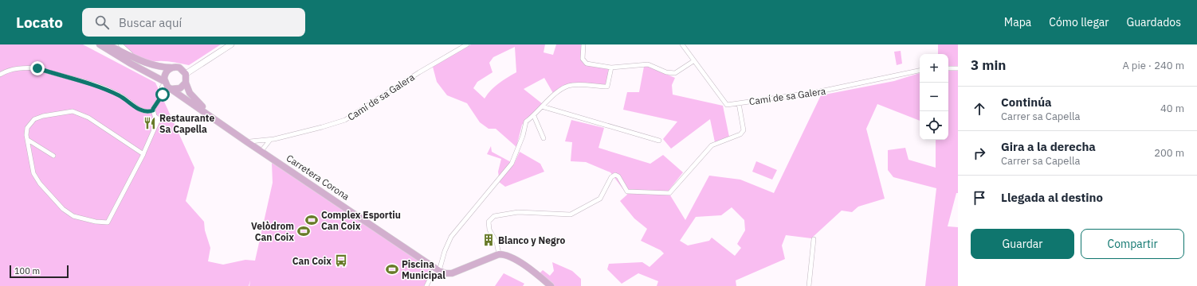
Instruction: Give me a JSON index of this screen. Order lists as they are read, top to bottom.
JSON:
{
  "streets": {
    "main road": ["Carretera Corona"],
    "street": ["Camí de sa Galera"]
  },
  "crossings": [
    ["Camí de sa Galera", "Carretera Corona"]
  ],
  "places": {
    "restaurant": ["Restaurante Sa Capella"],
    "sports": ["Complex Esportiu Can Coix", "Velòdrom Can Coix", "Piscina Municipal"],
    "building": ["Blanco y Negro"],
    "bus stop": ["Can Coix"]
  },
  "scale_bar": "100 m",
  "page": {
    "header": "Locato",
    "search": "Buscar aquí",
    "nav": ["Mapa", "Cómo llegar", "Guardados"],
    "heading": ["3 min", "A pie · 240 m"],
    "map_buttons": ["+", "−"],
    "list": [
      ["Continúa", "Carrer sa Capella", "40 m"],
      ["Gira a la derecha", "Carrer sa Capella", "200 m"],
      "Llegada al destino"
    ],
    "buttons": ["Guardar", "Compartir"],
    "scale": "100 m"
  }
}
